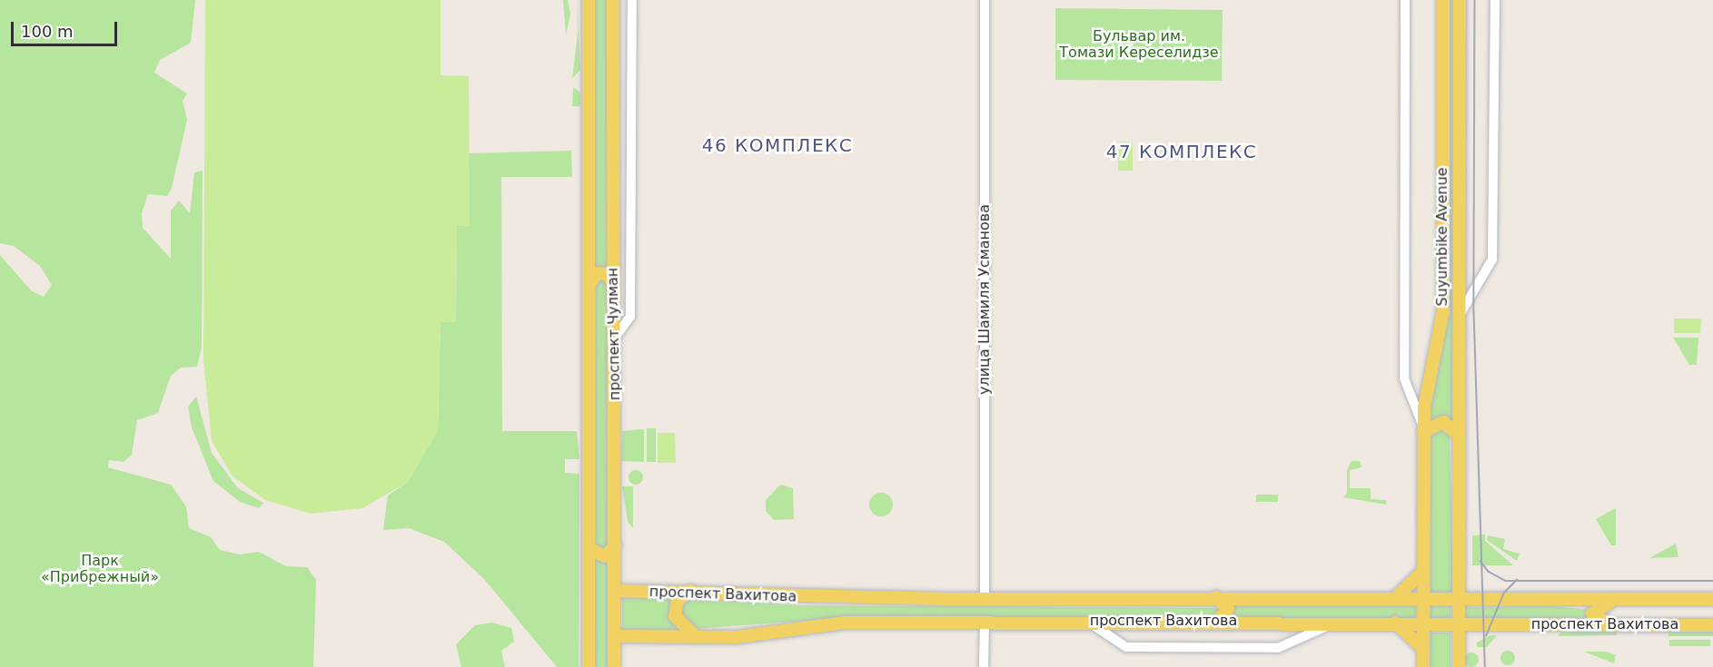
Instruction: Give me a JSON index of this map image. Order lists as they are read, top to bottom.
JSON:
{
  "streets": {
    "main road": ["Suyumbike Avenue", "проспект Чулман", "проспект Вахитова"],
    "street": ["улица Шамиля Усманова"]
  },
  "crossings": [
    ["Suyumbike Avenue", "проспект Вахитова"],
    ["улица Шамиля Усманова", "проспект Вахитова"],
    ["проспект Чулман", "проспект Вахитова"]
  ],
  "districts": ["46 КОМПЛЕКС", "47 КОМПЛЕКС"],
  "parks": ["Бульвар им. Томази Кереселидзе", "Парк «Прибрежный»"],
  "scale_bar": "100 m"
}
